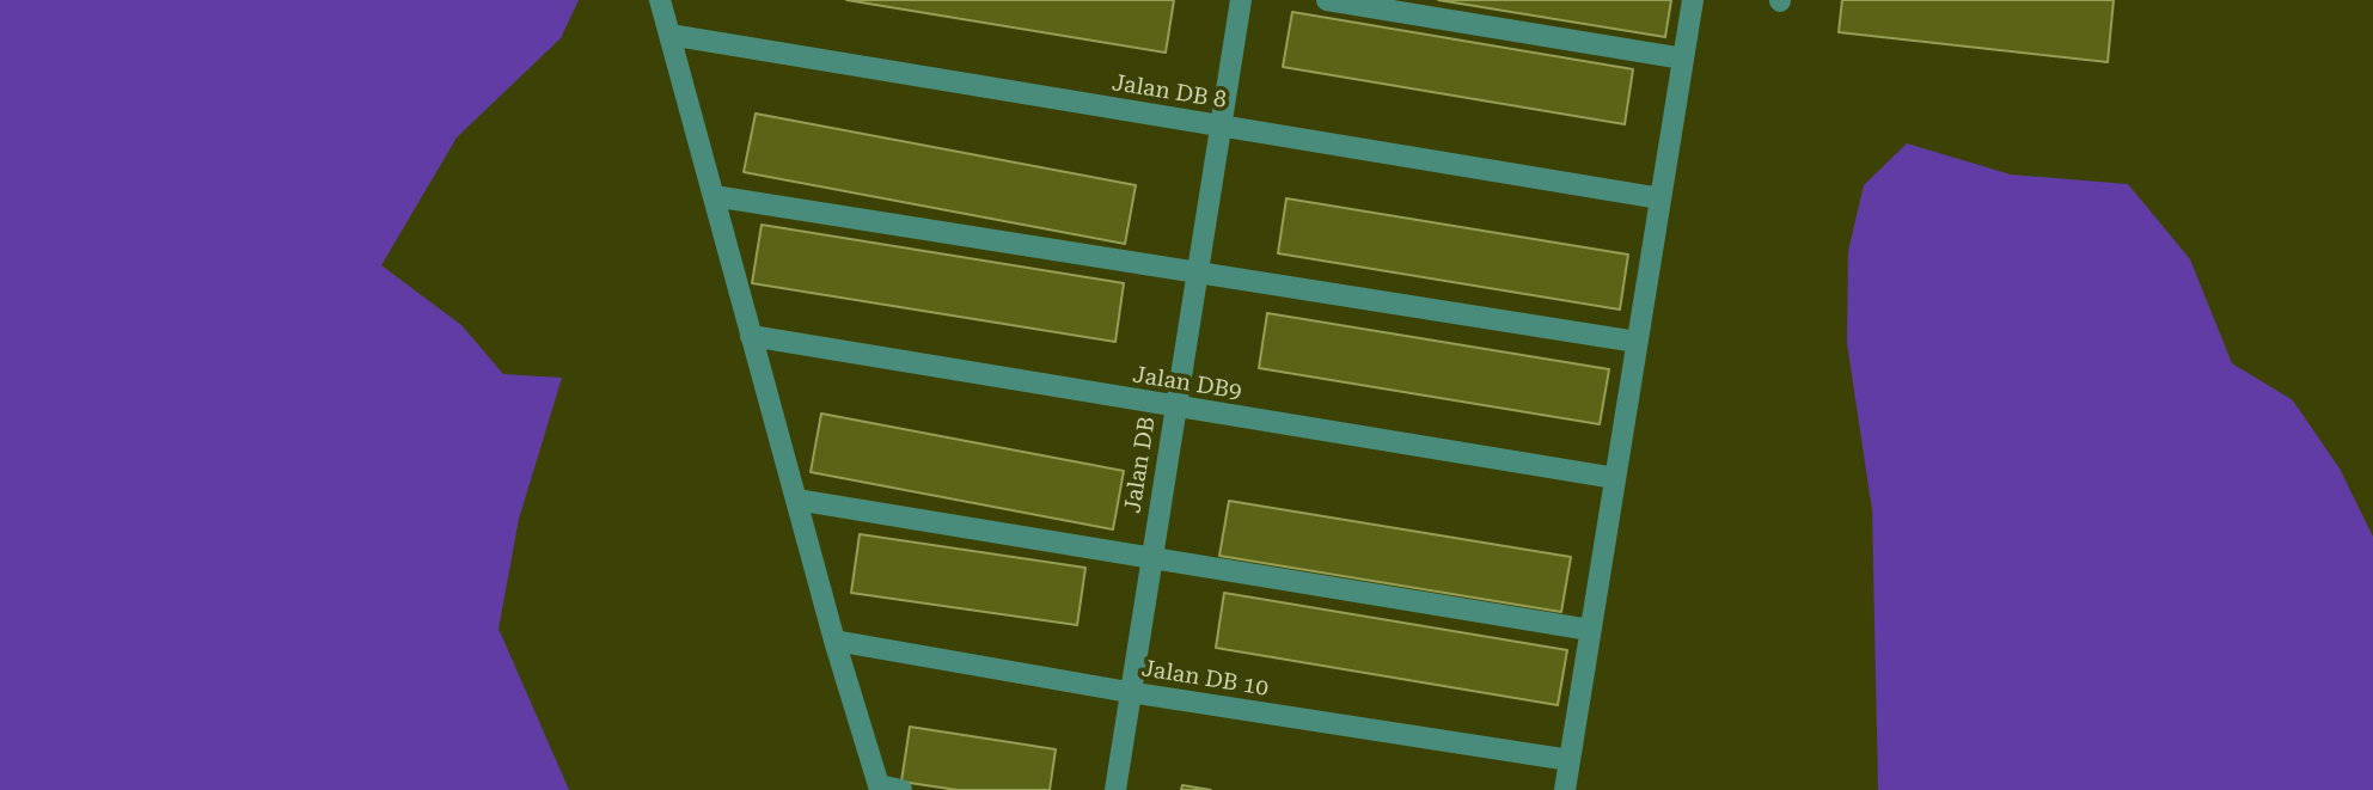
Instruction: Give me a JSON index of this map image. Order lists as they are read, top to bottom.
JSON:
{
  "streets": {
    "street": [
      "Jalan DB 8",
      "Jalan DB9",
      "Jalan DB",
      "Jalan DB 10"
    ]
  },
  "crossings": [
    ["Jalan DB 8", "Jalan DB"],
    ["Jalan DB9", "Jalan DB"],
    ["Jalan DB", "Jalan DB 10"]
  ]
}
